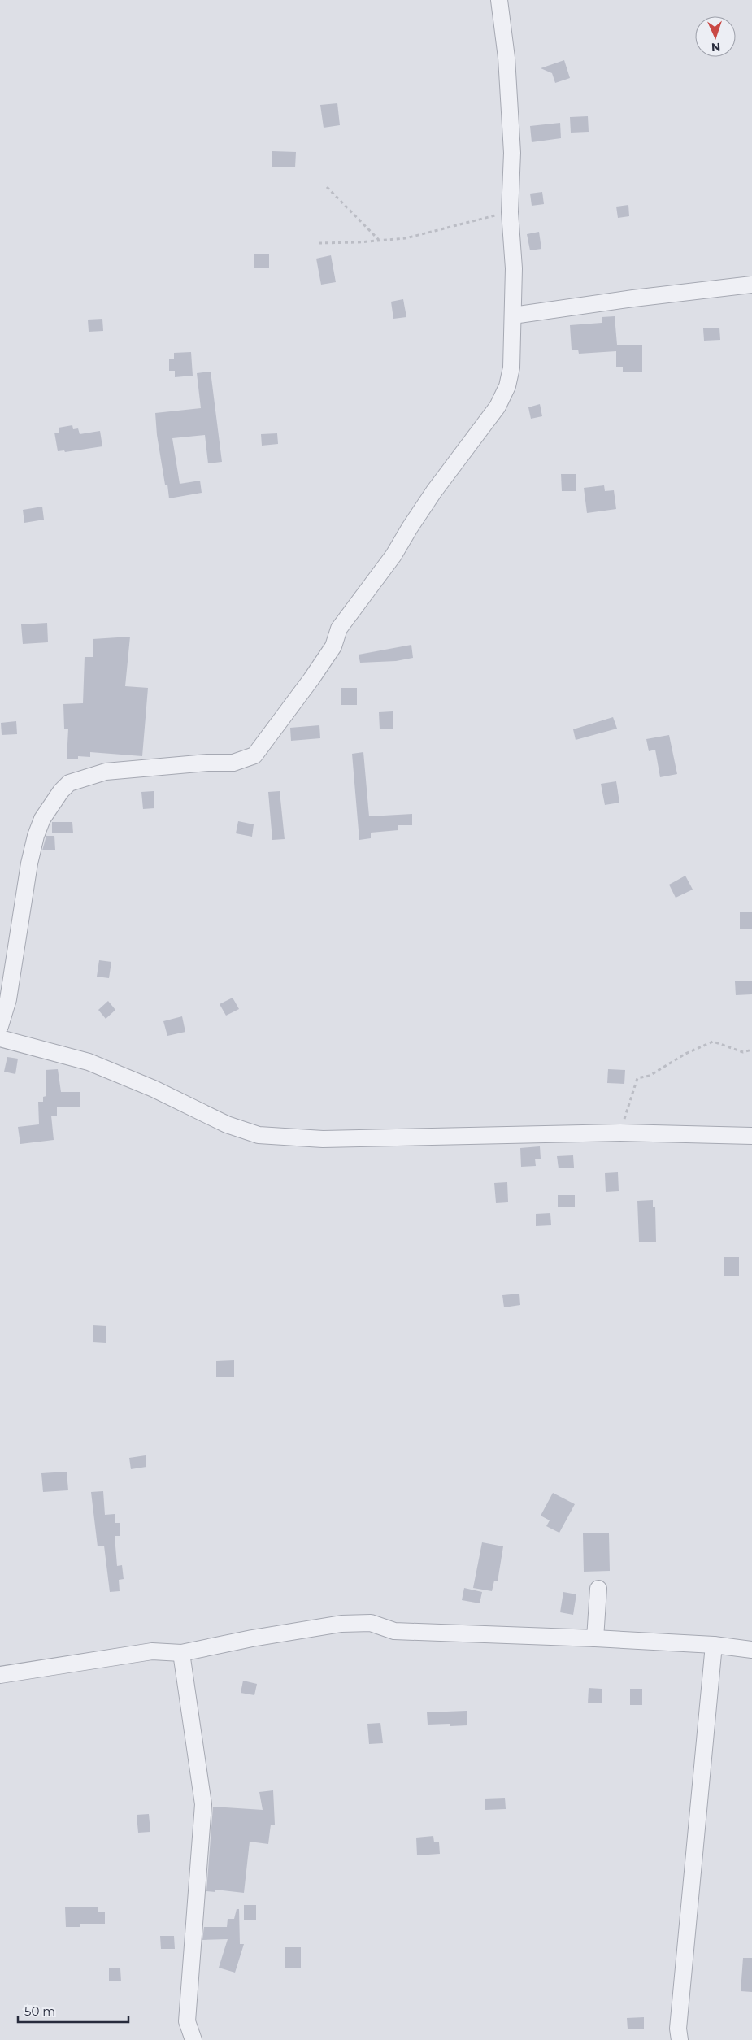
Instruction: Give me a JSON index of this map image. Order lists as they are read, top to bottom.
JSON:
{
  "scale_bar": "50 m",
  "north": "bottom"
}
